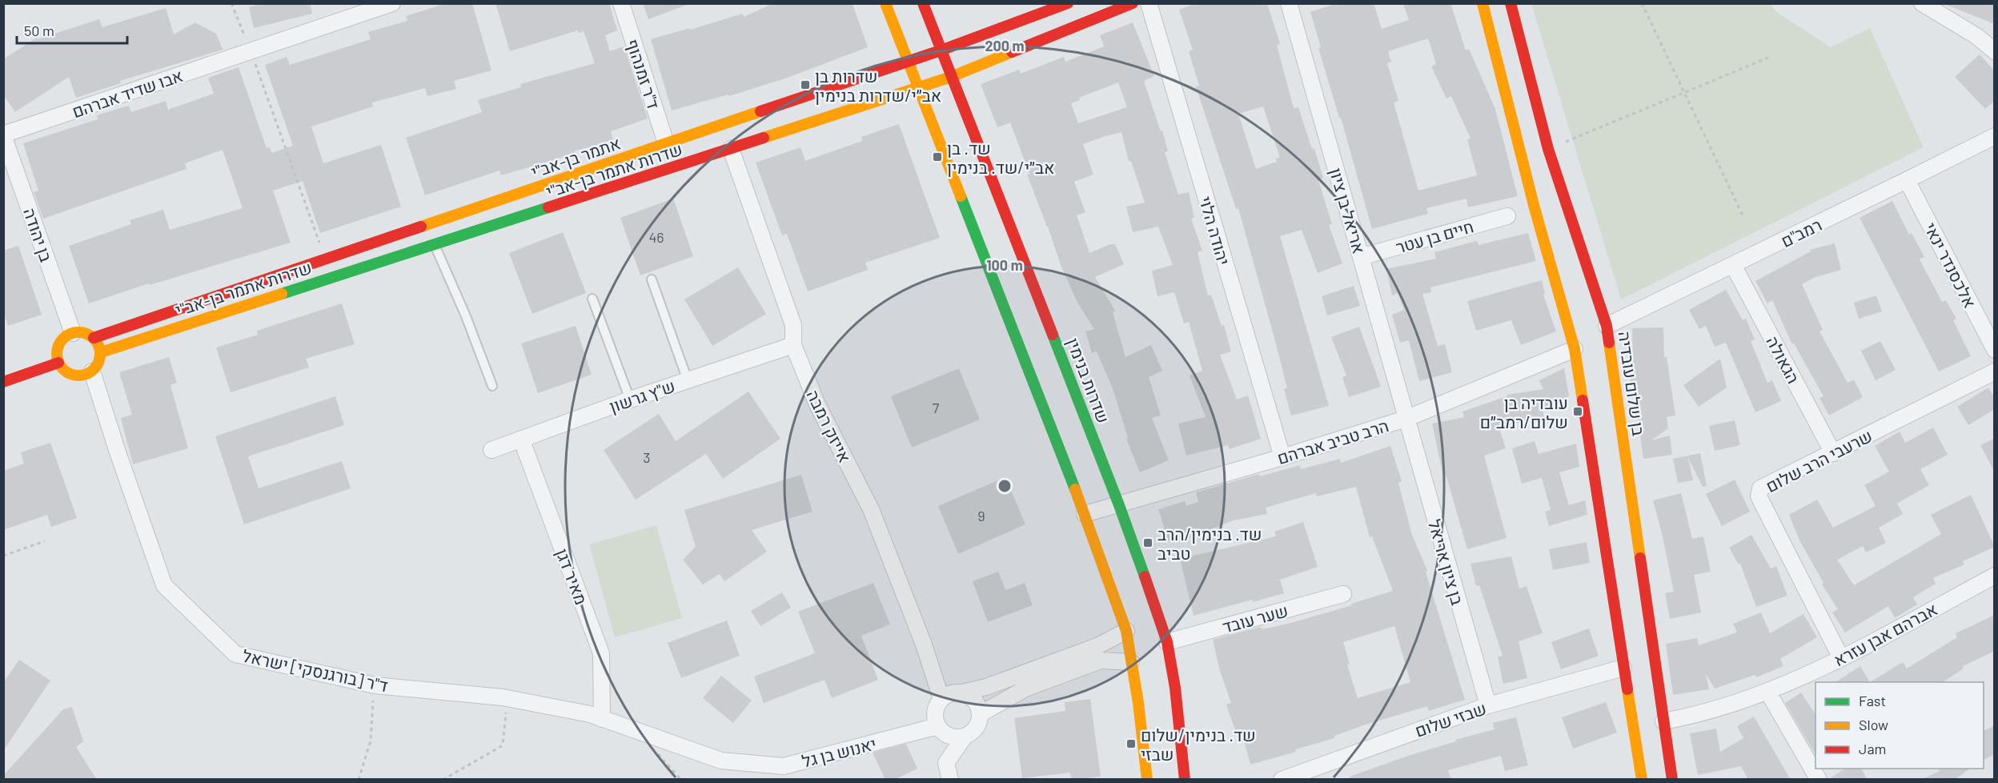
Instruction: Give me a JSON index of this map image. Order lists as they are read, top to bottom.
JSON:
{
  "streets": {
    "main road": [
      "אתמר בן-אב\"י",
      "שדרות אתמר בן-אב\"י",
      "שדרות בנימין",
      "בן שלום עובדיה"
    ],
    "street": [
      "ד\"ר זמנהוף",
      "אבו שדיד אברהם",
      "אריאל בן ציון",
      "יהודה הלוי",
      "רמב\"ם",
      "בן יהודה",
      "חיים בן עטר",
      "אלכסנדר ינאי",
      "הגאולה",
      "ש\"ץ גרשון",
      "אייזק רמבה",
      "הרב טביב אברהם",
      "שרעבי הרב שלום",
      "בן ציון אריאל",
      "מאיר דגן",
      "שער עובד",
      "אברהם אבן עזרא",
      "ד\"ר [בורגנסקי] ישראל",
      "שבזי שלום",
      "יאנוש בן גל"
    ]
  },
  "crossings": [
    ["ד\"ר זמנהוף", "אתמר בן-אב\"י"],
    ["אבו שדיד אברהם", "בן יהודה"],
    ["אתמר בן-אב\"י", "שדרות אתמר בן-אב\"י"],
    ["אתמר בן-אב\"י", "בן יהודה"],
    ["אתמר בן-אב\"י", "שדרות בנימין"],
    ["אתמר בן-אב\"י", "ד\"ר [בורגנסקי] ישראל"],
    ["שדרות אתמר בן-אב\"י", "בן יהודה"],
    ["שדרות אתמר בן-אב\"י", "שדרות בנימין"],
    ["שדרות אתמר בן-אב\"י", "אייזק רמבה"],
    ["שדרות אתמר בן-אב\"י", "ד\"ר [בורגנסקי] ישראל"],
    ["אריאל בן ציון", "חיים בן עטר"],
    ["אריאל בן ציון", "הרב טביב אברהם"],
    ["אריאל בן ציון", "בן ציון אריאל"],
    ["יהודה הלוי", "הרב טביב אברהם"],
    ["רמב\"ם", "אלכסנדר ינאי"],
    ["רמב\"ם", "הגאולה"],
    ["רמב\"ם", "בן שלום עובדיה"],
    ["בן יהודה", "ד\"ר [בורגנסקי] ישראל"],
    ["הגאולה", "שרעבי הרב שלום"],
    ["שדרות בנימין", "הרב טביב אברהם"],
    ["שדרות בנימין", "שער עובד"],
    ["בן שלום עובדיה", "אברהם אבן עזרא"],
    ["ש\"ץ גרשון", "אייזק רמבה"],
    ["ש\"ץ גרשון", "מאיר דגן"],
    ["אייזק רמבה", "יאנוש בן גל"],
    ["הרב טביב אברהם", "בן ציון אריאל"],
    ["שרעבי הרב שלום", "אברהם אבן עזרא"],
    ["בן ציון אריאל", "שבזי שלום"],
    ["מאיר דגן", "ד\"ר [בורגנסקי] ישראל"],
    ["מאיר דגן", "יאנוש בן גל"],
    ["ד\"ר [בורגנסקי] ישראל", "יאנוש בן גל"]
  ],
  "places": {
    "transit": [
      "שדרות בן אב״י/שדרות בנימין",
      "שד. בן אב״י/שד. בנימין",
      "עובדיה בן שלום/רמב״ם",
      "שד. בנימין/הרב טביב",
      "שד. בנימין/שלום שבזי"
    ]
  },
  "house_numbers": [
    "46",
    "7",
    "3",
    "9"
  ],
  "legend": ["Fast", "Slow", "Jam"],
  "scale_bar": "50 m",
  "rings": ["200 m", "100 m"]
}
